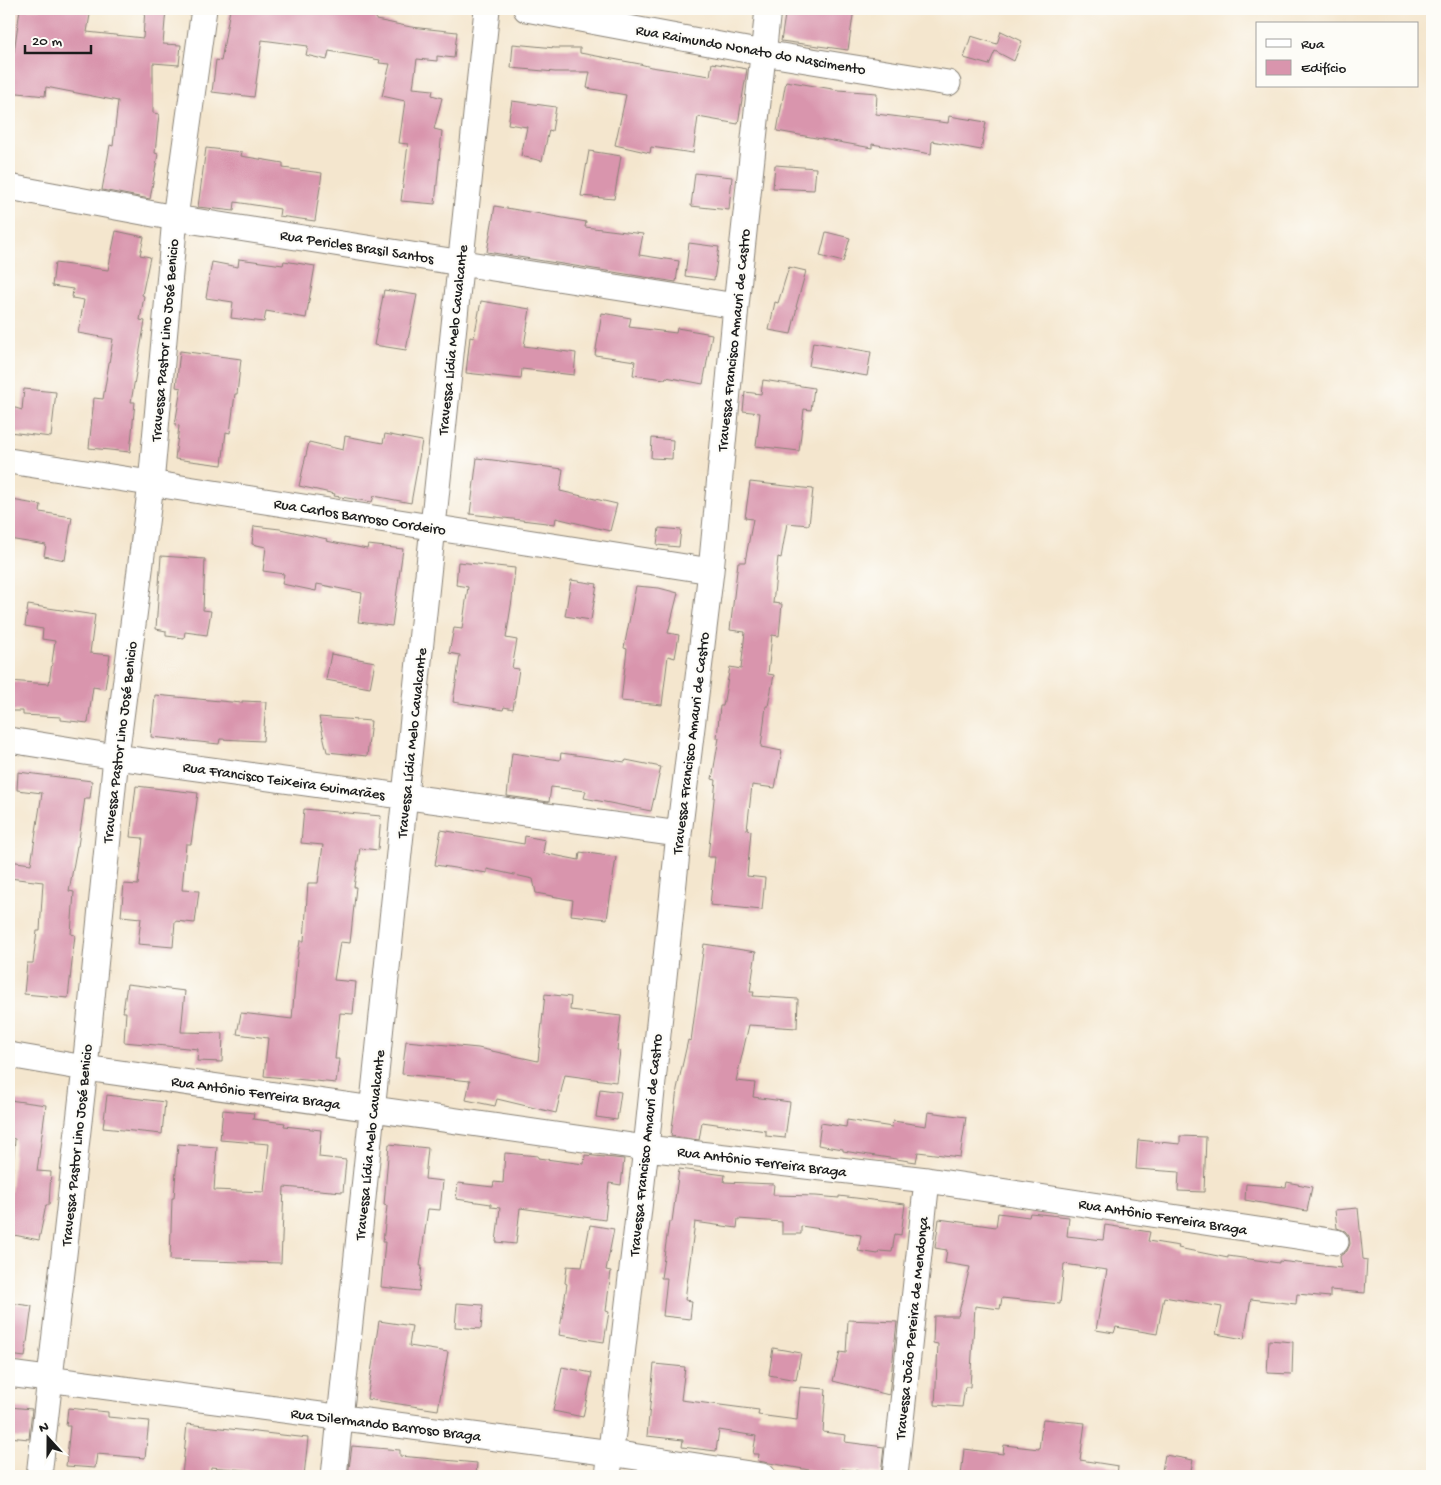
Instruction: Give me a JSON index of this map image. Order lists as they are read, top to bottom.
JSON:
{
  "streets": {
    "street": [
      "Rua Raimundo Nonato do Nascimento",
      "Rua Pericles Brasil Santos",
      "Travessa Pastor Lino José Benicio",
      "Travessa Lídia Melo Cavalcante",
      "Travessa Francisco Amauri de Castro",
      "Rua Carlos Barroso Cordeiro",
      "Rua Francisco Teixeira Guimarães",
      "Rua Antônio Ferreira Braga",
      "Travessa João Pereira de Mendonça",
      "Rua Dilermando Barroso Braga"
    ]
  },
  "crossings": [
    ["Rua Raimundo Nonato do Nascimento", "Travessa Francisco Amauri de Castro"],
    ["Rua Pericles Brasil Santos", "Travessa Pastor Lino José Benicio"],
    ["Rua Pericles Brasil Santos", "Travessa Lídia Melo Cavalcante"],
    ["Rua Pericles Brasil Santos", "Travessa Francisco Amauri de Castro"],
    ["Travessa Pastor Lino José Benicio", "Rua Carlos Barroso Cordeiro"],
    ["Travessa Pastor Lino José Benicio", "Rua Francisco Teixeira Guimarães"],
    ["Travessa Pastor Lino José Benicio", "Rua Antônio Ferreira Braga"],
    ["Travessa Pastor Lino José Benicio", "Rua Dilermando Barroso Braga"],
    ["Travessa Lídia Melo Cavalcante", "Rua Carlos Barroso Cordeiro"],
    ["Travessa Lídia Melo Cavalcante", "Rua Francisco Teixeira Guimarães"],
    ["Travessa Lídia Melo Cavalcante", "Rua Antônio Ferreira Braga"],
    ["Travessa Lídia Melo Cavalcante", "Rua Dilermando Barroso Braga"],
    ["Travessa Francisco Amauri de Castro", "Rua Carlos Barroso Cordeiro"],
    ["Travessa Francisco Amauri de Castro", "Rua Francisco Teixeira Guimarães"],
    ["Travessa Francisco Amauri de Castro", "Rua Antônio Ferreira Braga"],
    ["Travessa Francisco Amauri de Castro", "Rua Dilermando Barroso Braga"],
    ["Rua Antônio Ferreira Braga", "Travessa João Pereira de Mendonça"]
  ],
  "legend": ["Rua", "Edifício"],
  "scale_bar": "20 m",
  "north": "top"
}
